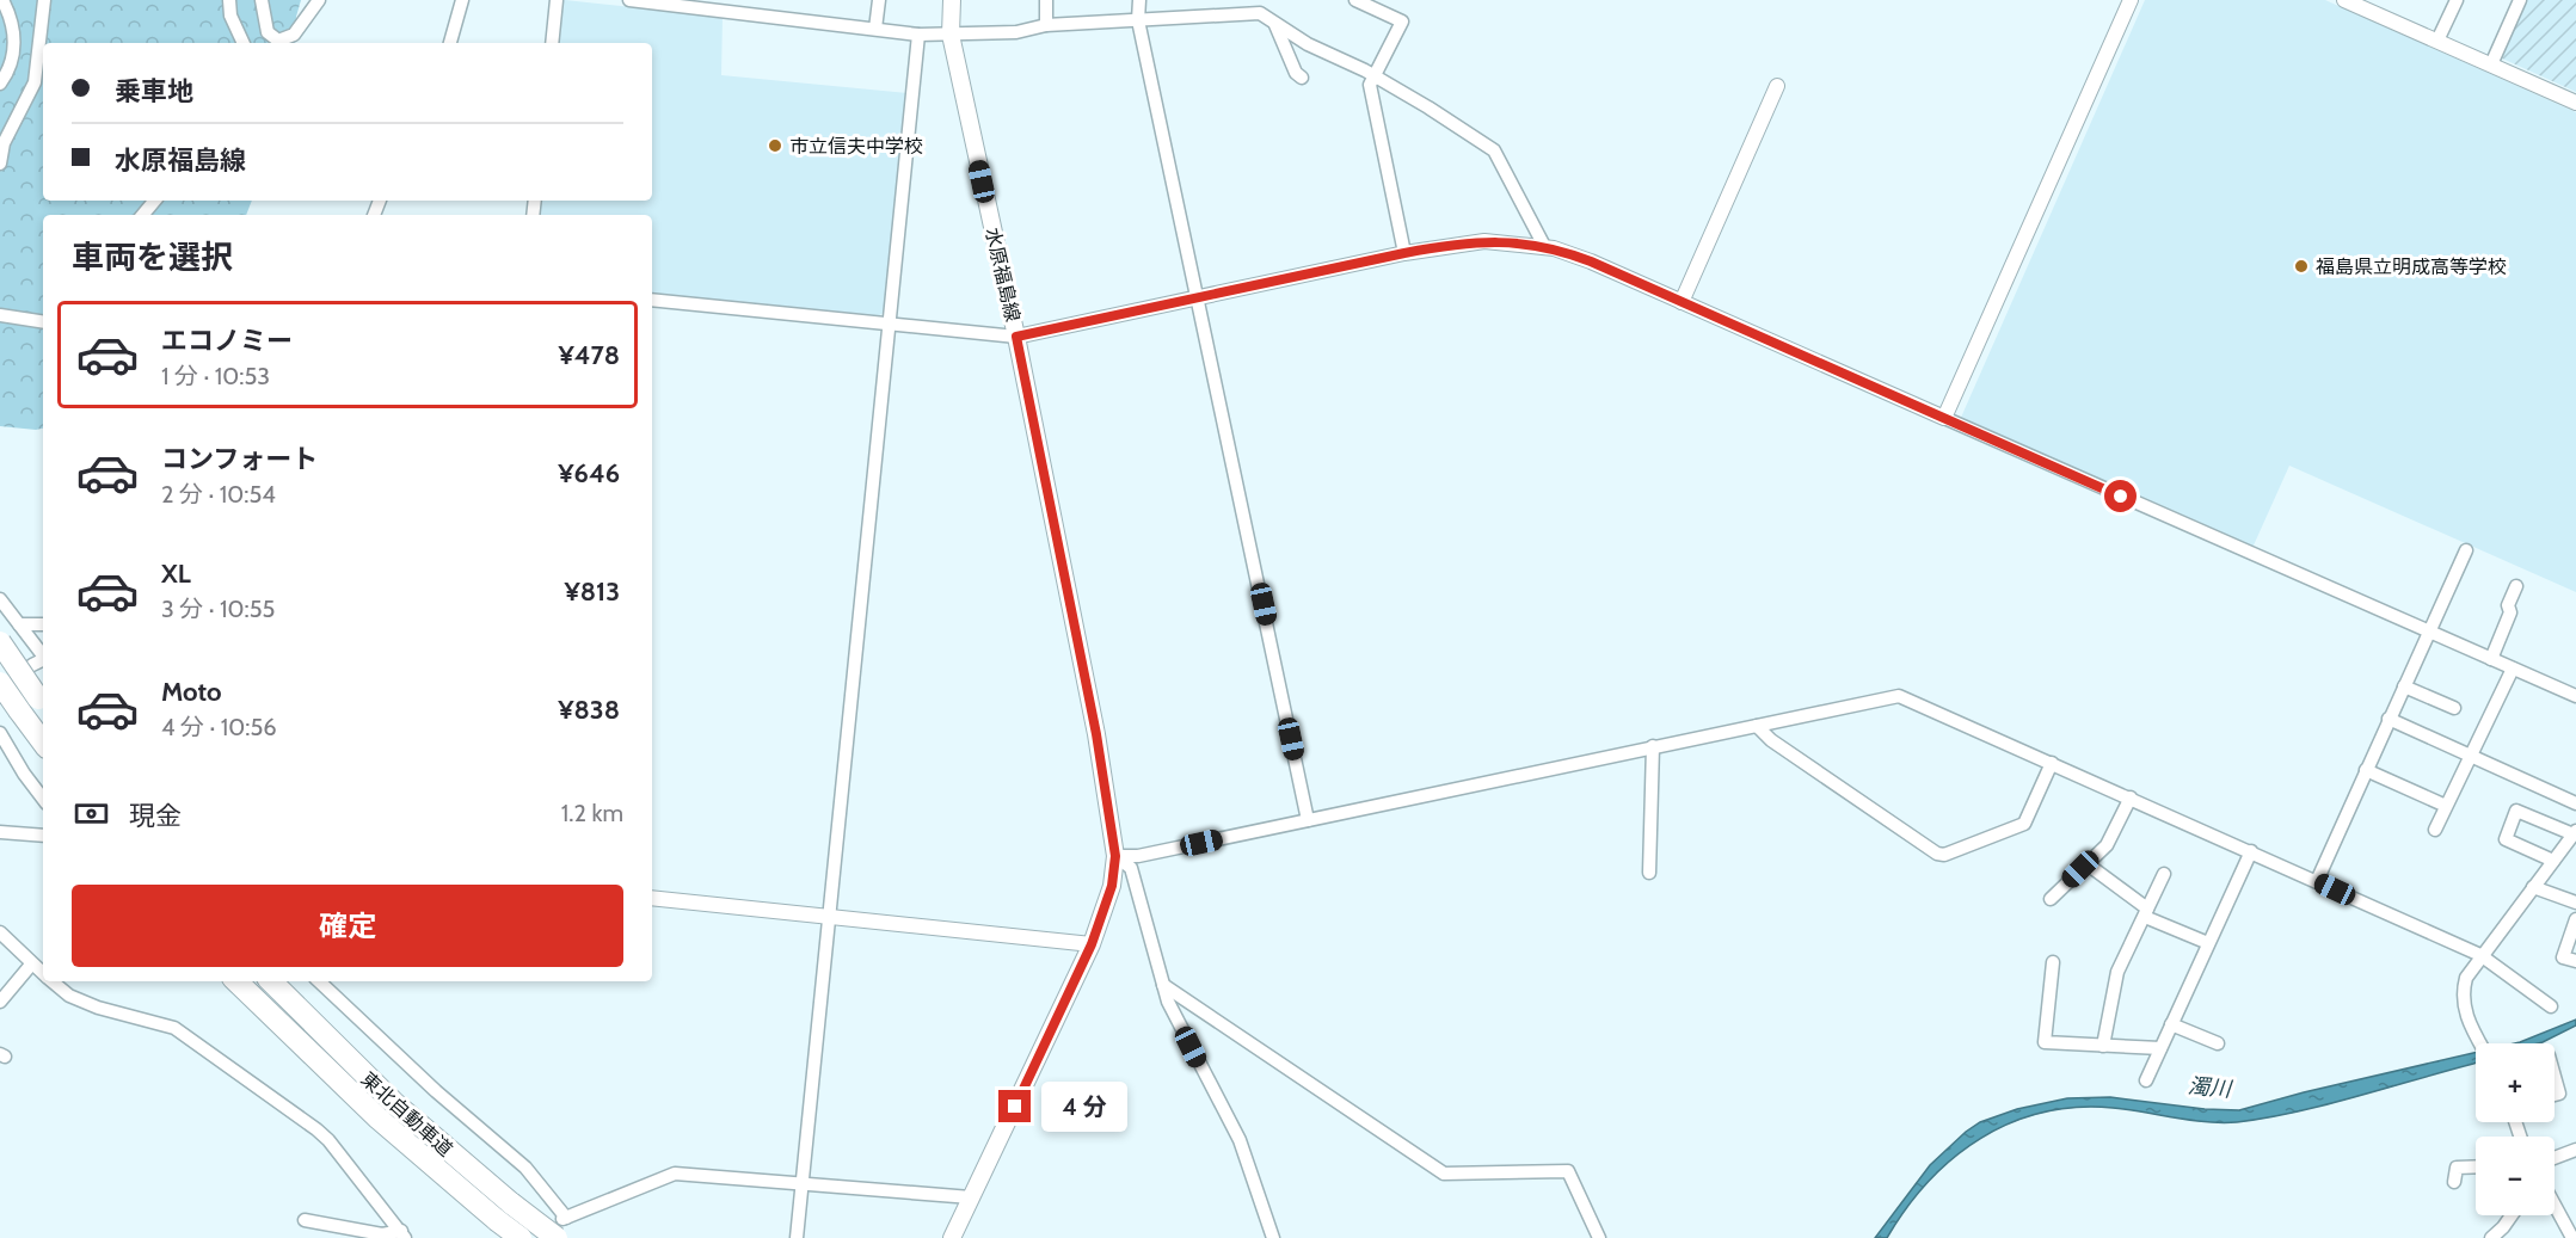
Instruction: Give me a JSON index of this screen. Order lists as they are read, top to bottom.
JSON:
{
  "streets": {
    "highway": ["東北自動車道"],
    "main road": ["水原福島線"]
  },
  "water": ["濁川"],
  "places": ["市立信夫中学校", "福島県立明成高等学校"],
  "page": {
    "banner": ["乗車地", "水原福島線"],
    "heading": "車両を選択",
    "list": [
      {
        "name": "エコノミー",
        "note": "1 分 · 10:53",
        "value": "¥478"
      },
      {
        "name": "コンフォート",
        "note": "2 分 · 10:54",
        "value": "¥646"
      },
      {
        "name": "XL",
        "note": "3 分 · 10:55",
        "value": "¥813"
      },
      {
        "name": "Moto",
        "note": "4 分 · 10:56",
        "value": "¥838"
      }
    ],
    "pay": ["現金", "1.2 km"],
    "buttons": "確定",
    "map_buttons": ["+", "−"],
    "bubble": "4 分"
  }
}
